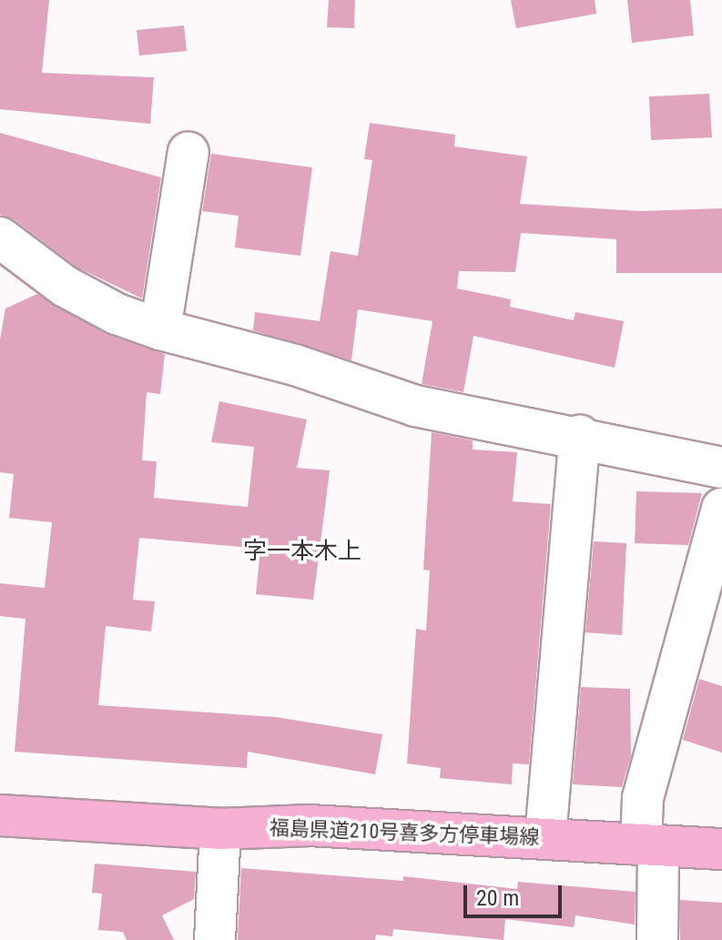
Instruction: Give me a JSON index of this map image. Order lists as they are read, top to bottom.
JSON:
{
  "streets": {
    "main road": ["福島県道210号喜多方停車場線"]
  },
  "districts": ["字一本木上"],
  "scale_bar": "20 m"
}
